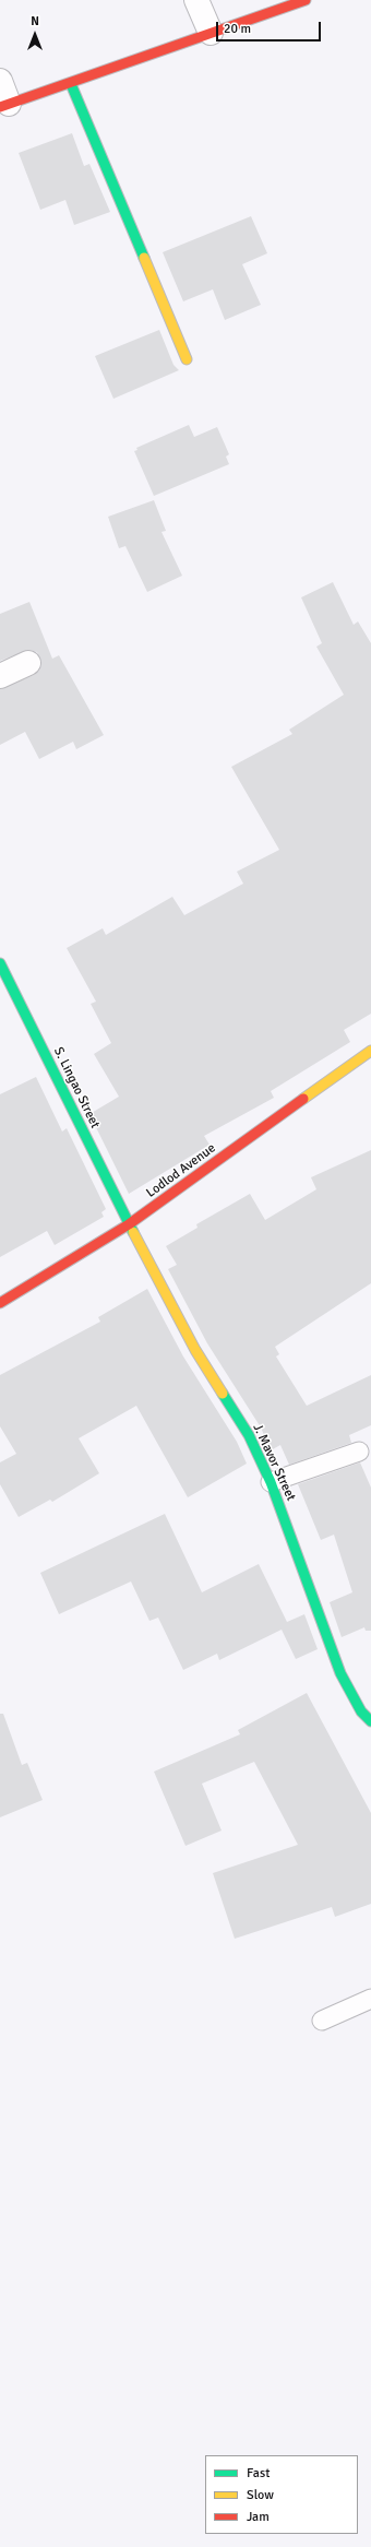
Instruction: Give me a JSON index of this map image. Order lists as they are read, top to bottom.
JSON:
{
  "streets": {
    "street": ["S. Lingao Street", "Lodlod Avenue", "J. Mavor Street"]
  },
  "crossings": [
    ["S. Lingao Street", "Lodlod Avenue"],
    ["S. Lingao Street", "J. Mavor Street"],
    ["Lodlod Avenue", "J. Mavor Street"]
  ],
  "legend": ["Fast", "Slow", "Jam"],
  "scale_bar": "20 m",
  "north": "top"
}
